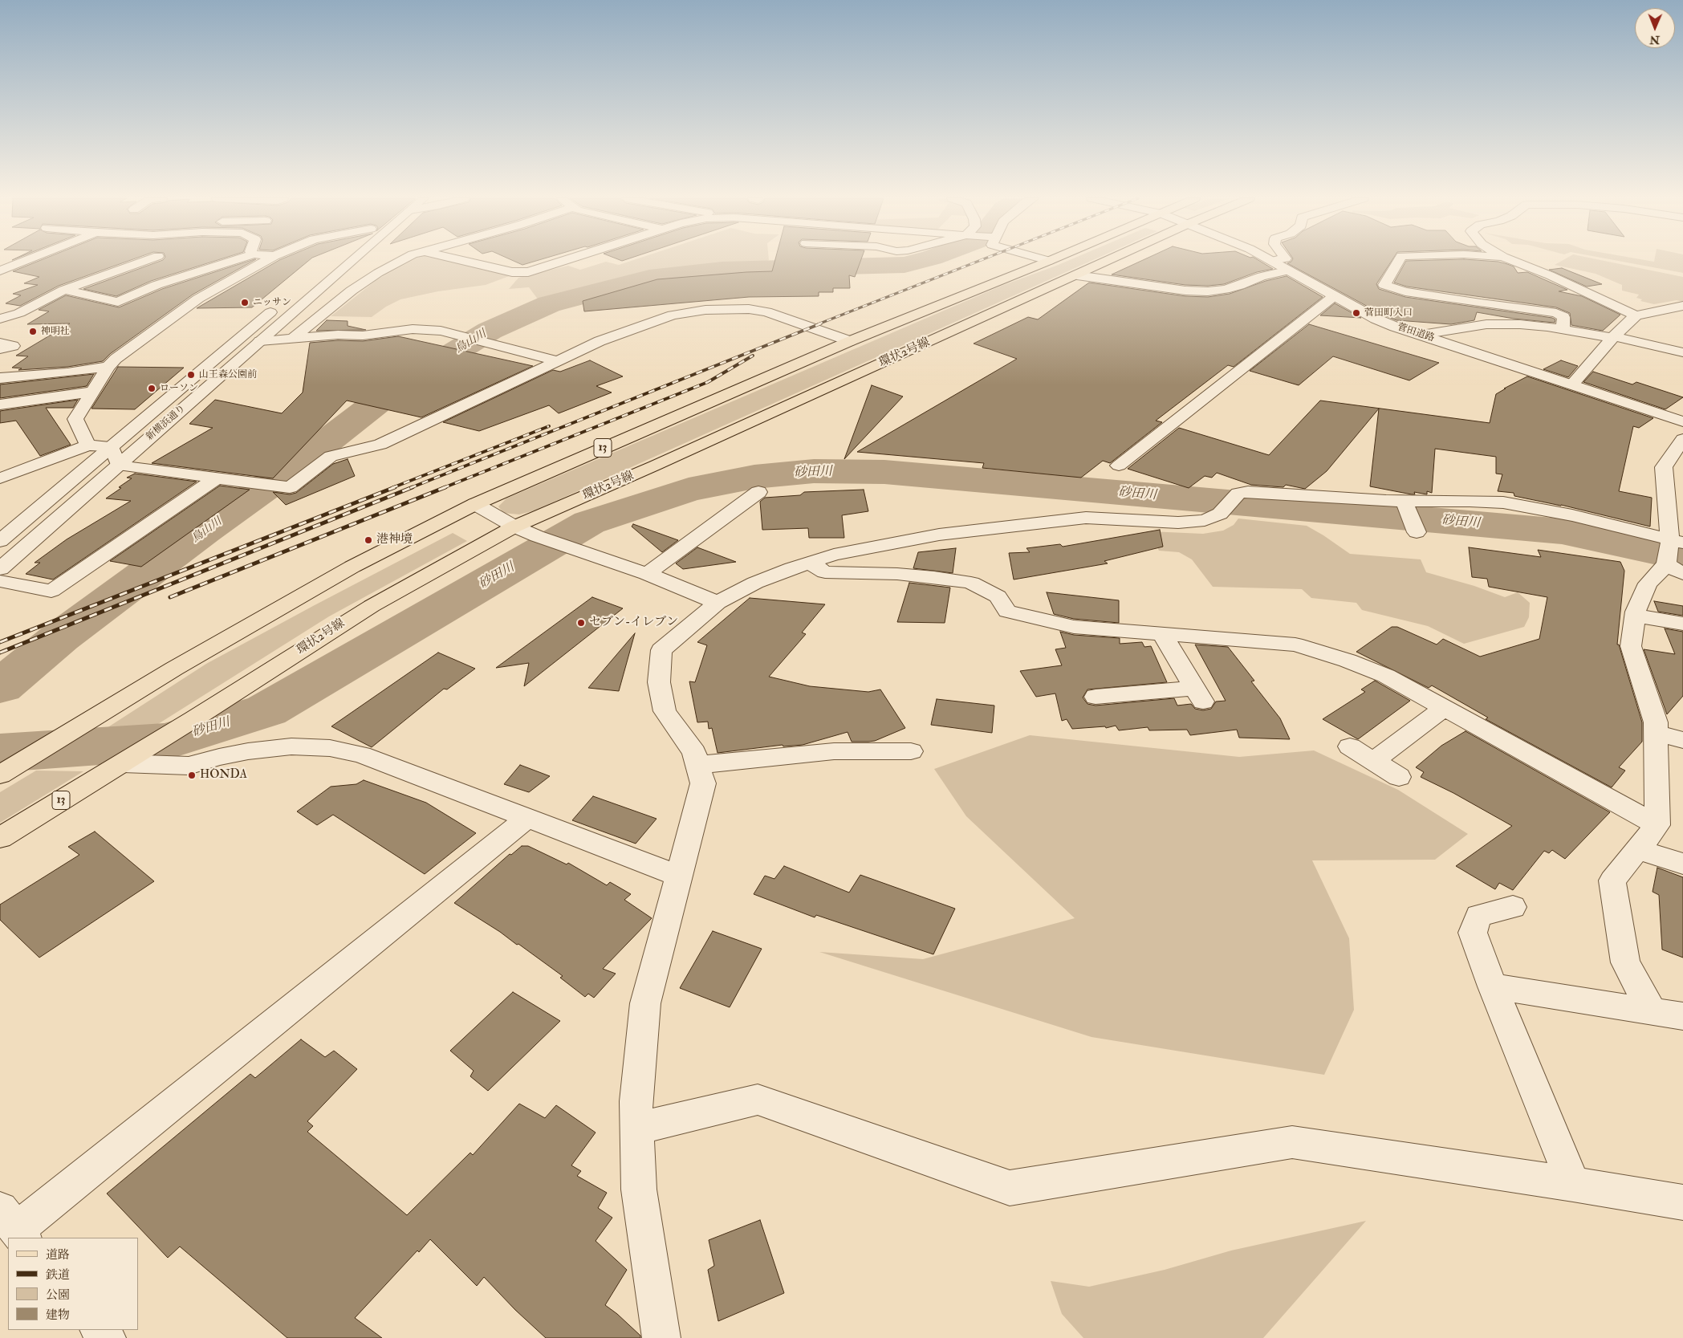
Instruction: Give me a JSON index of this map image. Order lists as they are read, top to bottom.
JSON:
{
  "streets": {
    "main road": ["環状2号線", "13"],
    "street": ["菅田道路", "新横浜通り"]
  },
  "water": ["鳥山川", "砂田川"],
  "places": [
    "ニッサン",
    "菅田町入口",
    "神明社",
    "山王森公園前",
    "ローソン",
    "港神境",
    "セブン-イレブン",
    "HONDA"
  ],
  "legend": [
    "道路",
    "鉄道",
    "公園",
    "建物"
  ],
  "north": "bottom"
}
